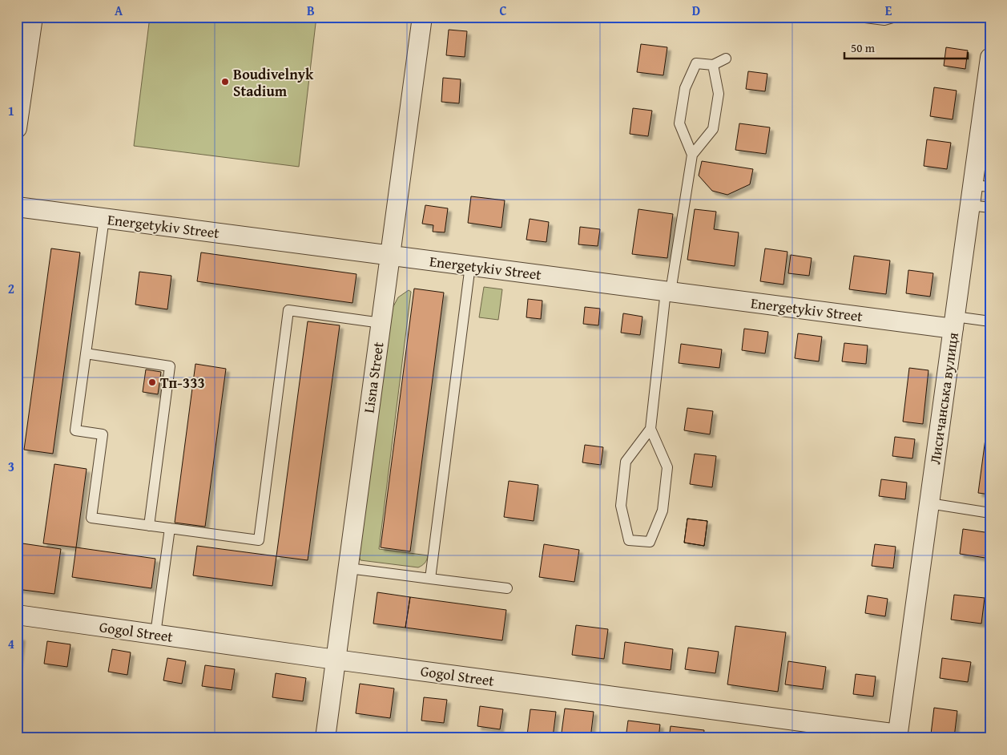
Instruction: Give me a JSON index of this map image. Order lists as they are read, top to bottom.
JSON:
{
  "streets": {
    "street": [
      "Energetykiv Street",
      "Lisna Street",
      "Лисичанська вулиця",
      "Gogol Street"
    ]
  },
  "crossings": [
    ["Energetykiv Street", "Lisna Street"],
    ["Energetykiv Street", "Лисичанська вулиця"],
    ["Lisna Street", "Gogol Street"],
    ["Лисичанська вулиця", "Gogol Street"]
  ],
  "places": ["Boudivelnyk Stadium", "Тп-333"],
  "scale_bar": "50 m",
  "grid": {
    "columns": [
      "A",
      "B",
      "C",
      "D",
      "E"
    ],
    "rows": [
      "1",
      "2",
      "3",
      "4"
    ]
  }
}
